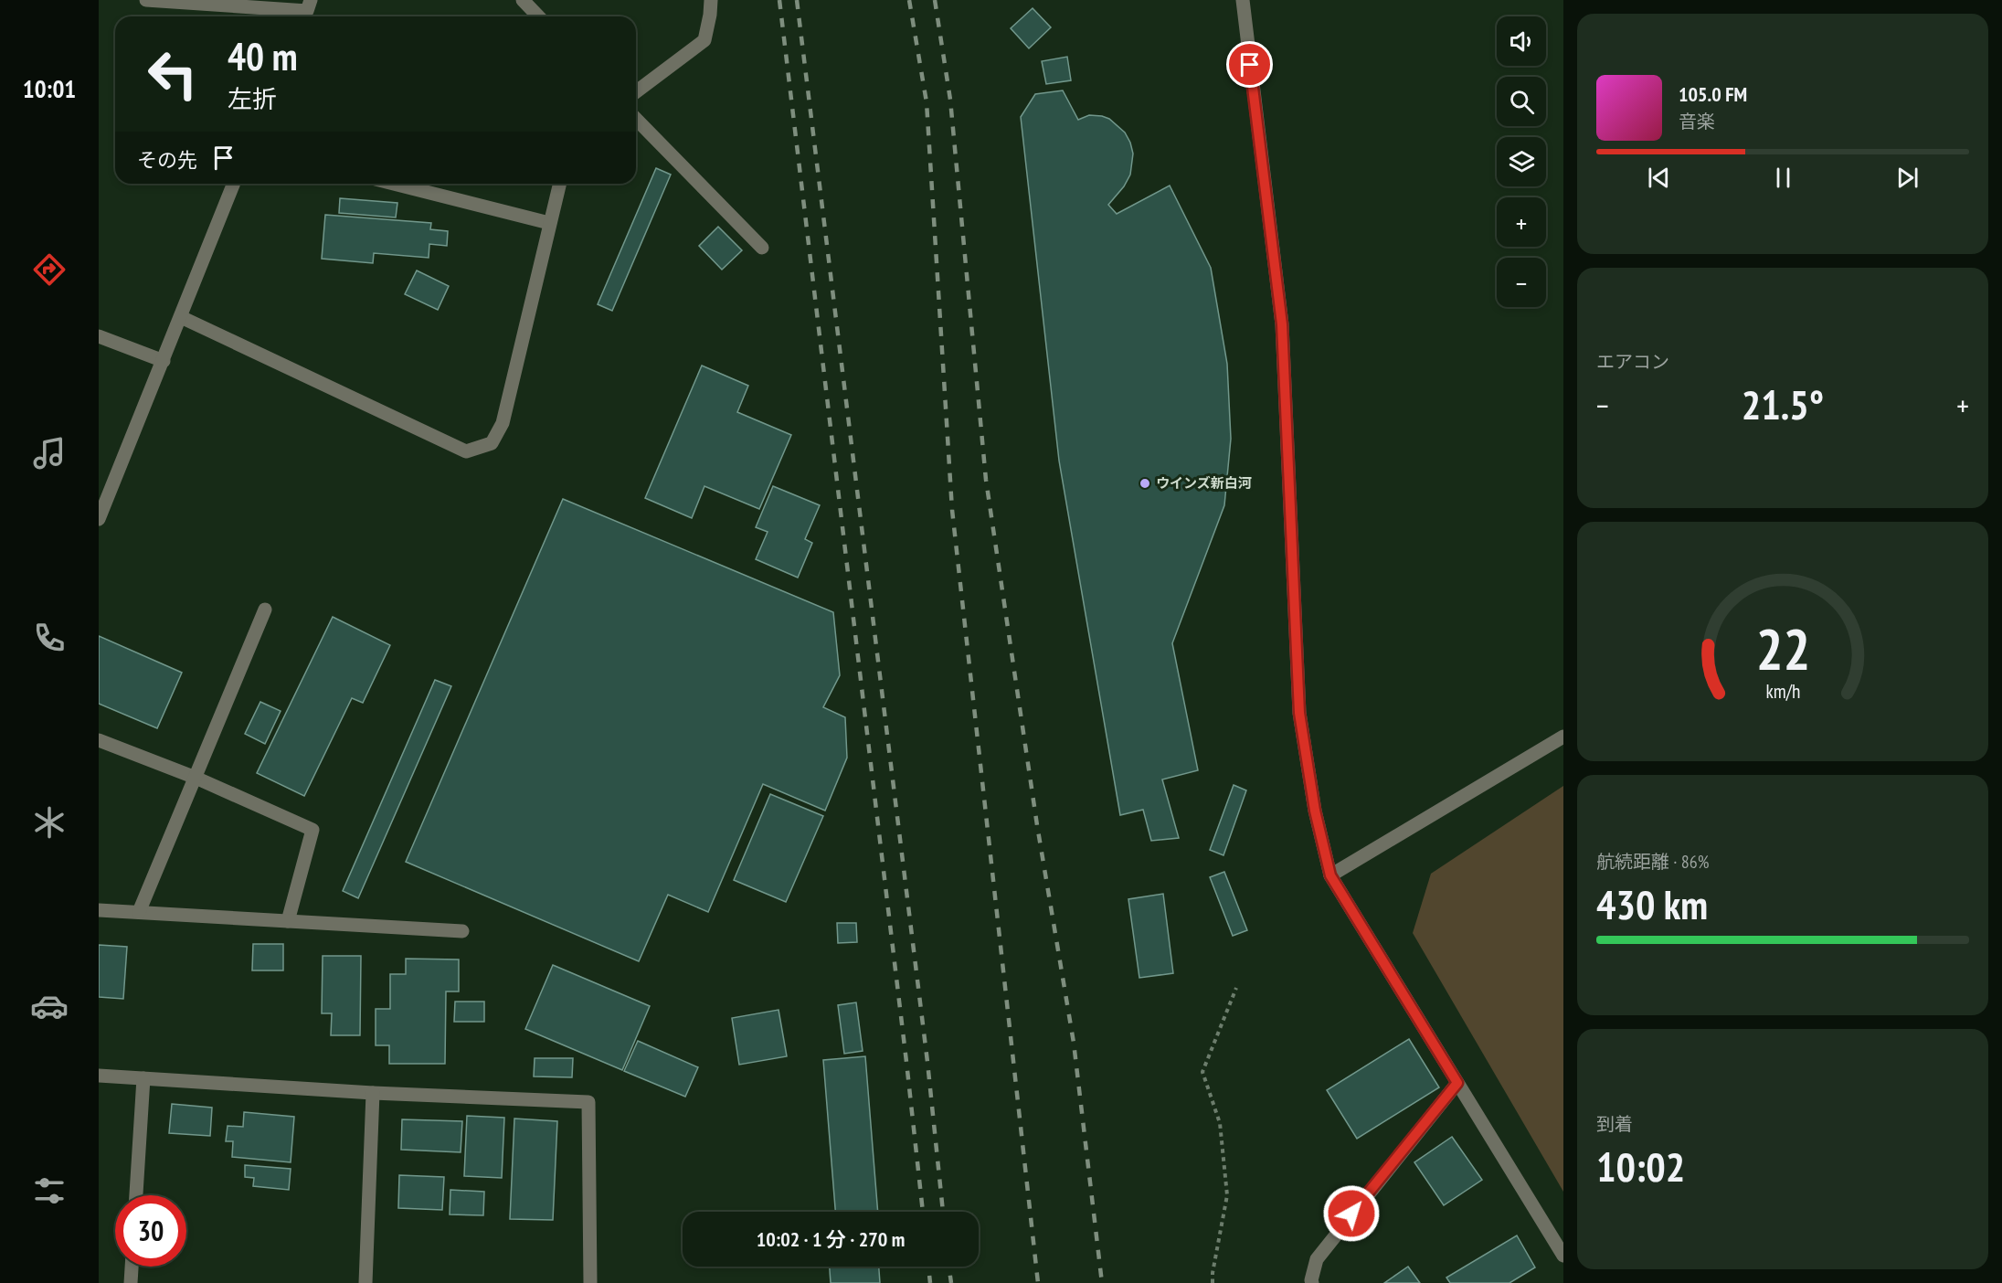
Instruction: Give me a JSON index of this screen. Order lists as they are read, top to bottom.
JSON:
{
  "places": ["ウインズ新白河"],
  "page": {
    "tabs": "10:01",
    "map_buttons": ["+", "−"],
    "turn": ["40 m", "左折"],
    "song": ["105.0 FM", "音楽"],
    "then": "その先",
    "tile": [
      "エアコン",
      ["航続距離 · 86%", "430 km"],
      ["到着", "10:02"]
    ],
    "heat": ["−", "21.5°", "+"],
    "limit": "30",
    "trip": "10:02 · 1 分 · 270 m",
    "gauge": ["22", "km/h"]
  }
}
